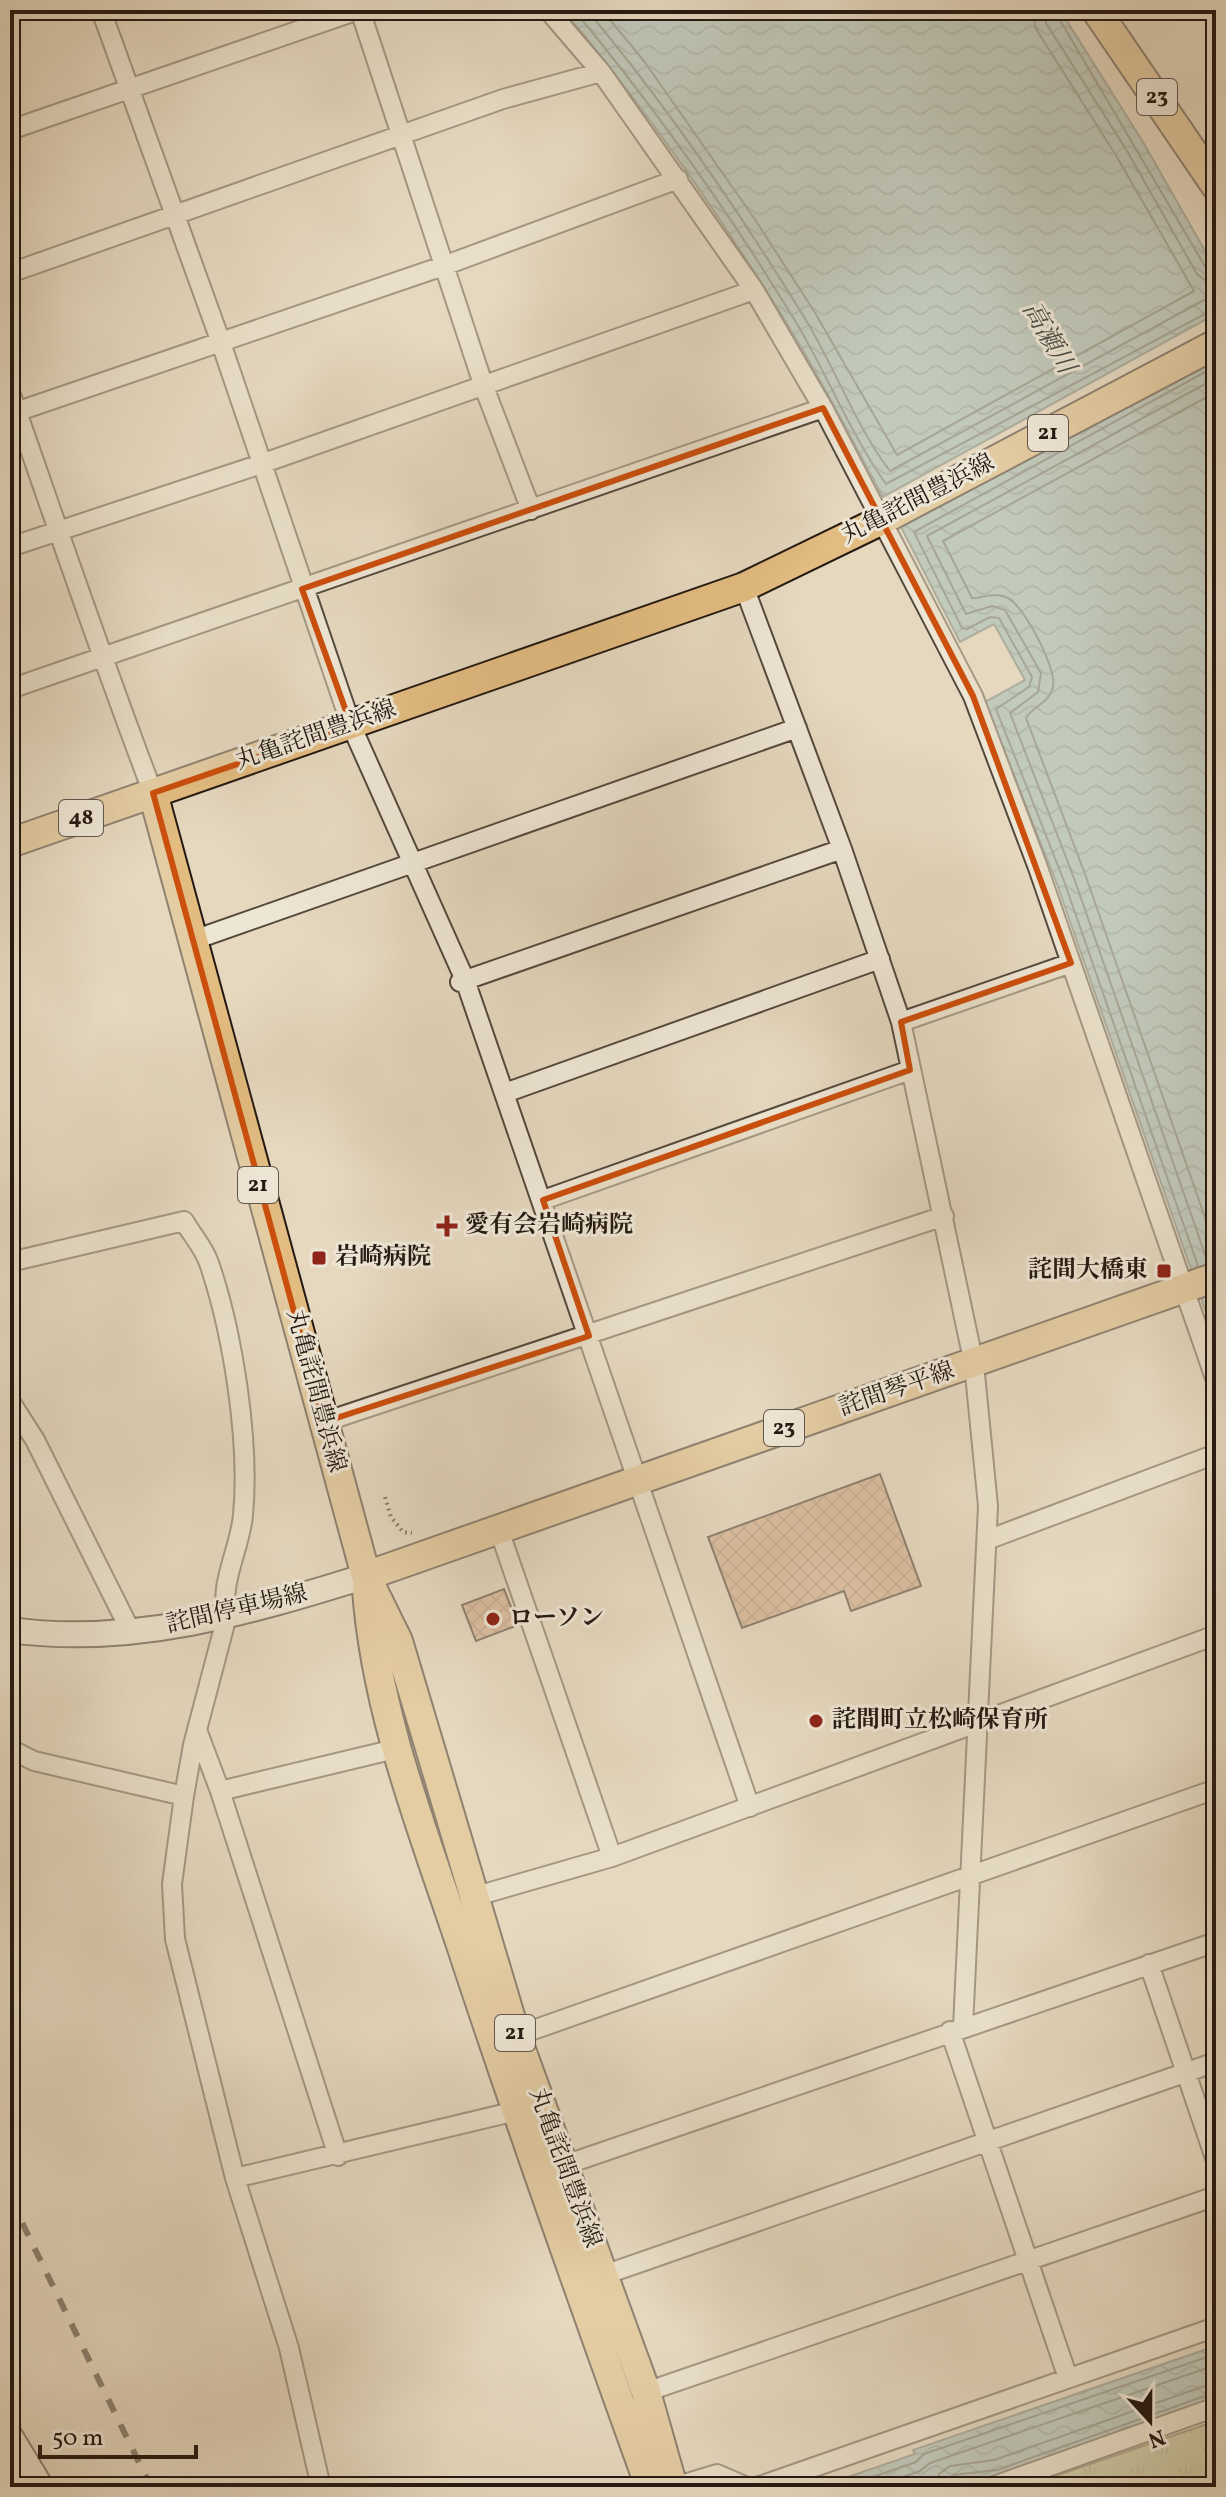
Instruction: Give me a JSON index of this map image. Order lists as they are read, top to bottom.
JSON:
{
  "streets": {
    "main road": [
      "23",
      "21",
      "丸亀詫間豊浜線",
      "48",
      "詫間琴平線",
      "詫間停車場線"
    ]
  },
  "crossings": [
    ["丸亀詫間豊浜線", "48"],
    ["丸亀詫間豊浜線", "詫間琴平線"],
    ["丸亀詫間豊浜線", "詫間停車場線"],
    ["詫間琴平線", "詫間停車場線"]
  ],
  "water": ["高瀬川"],
  "places": {
    "health": ["愛有会岩崎病院"],
    "transit": ["岩崎病院", "詫間大橋東"],
    "other": ["ローソン", "詫間町立松崎保育所"]
  },
  "scale_bar": "50 m",
  "north": "bottom"
}
